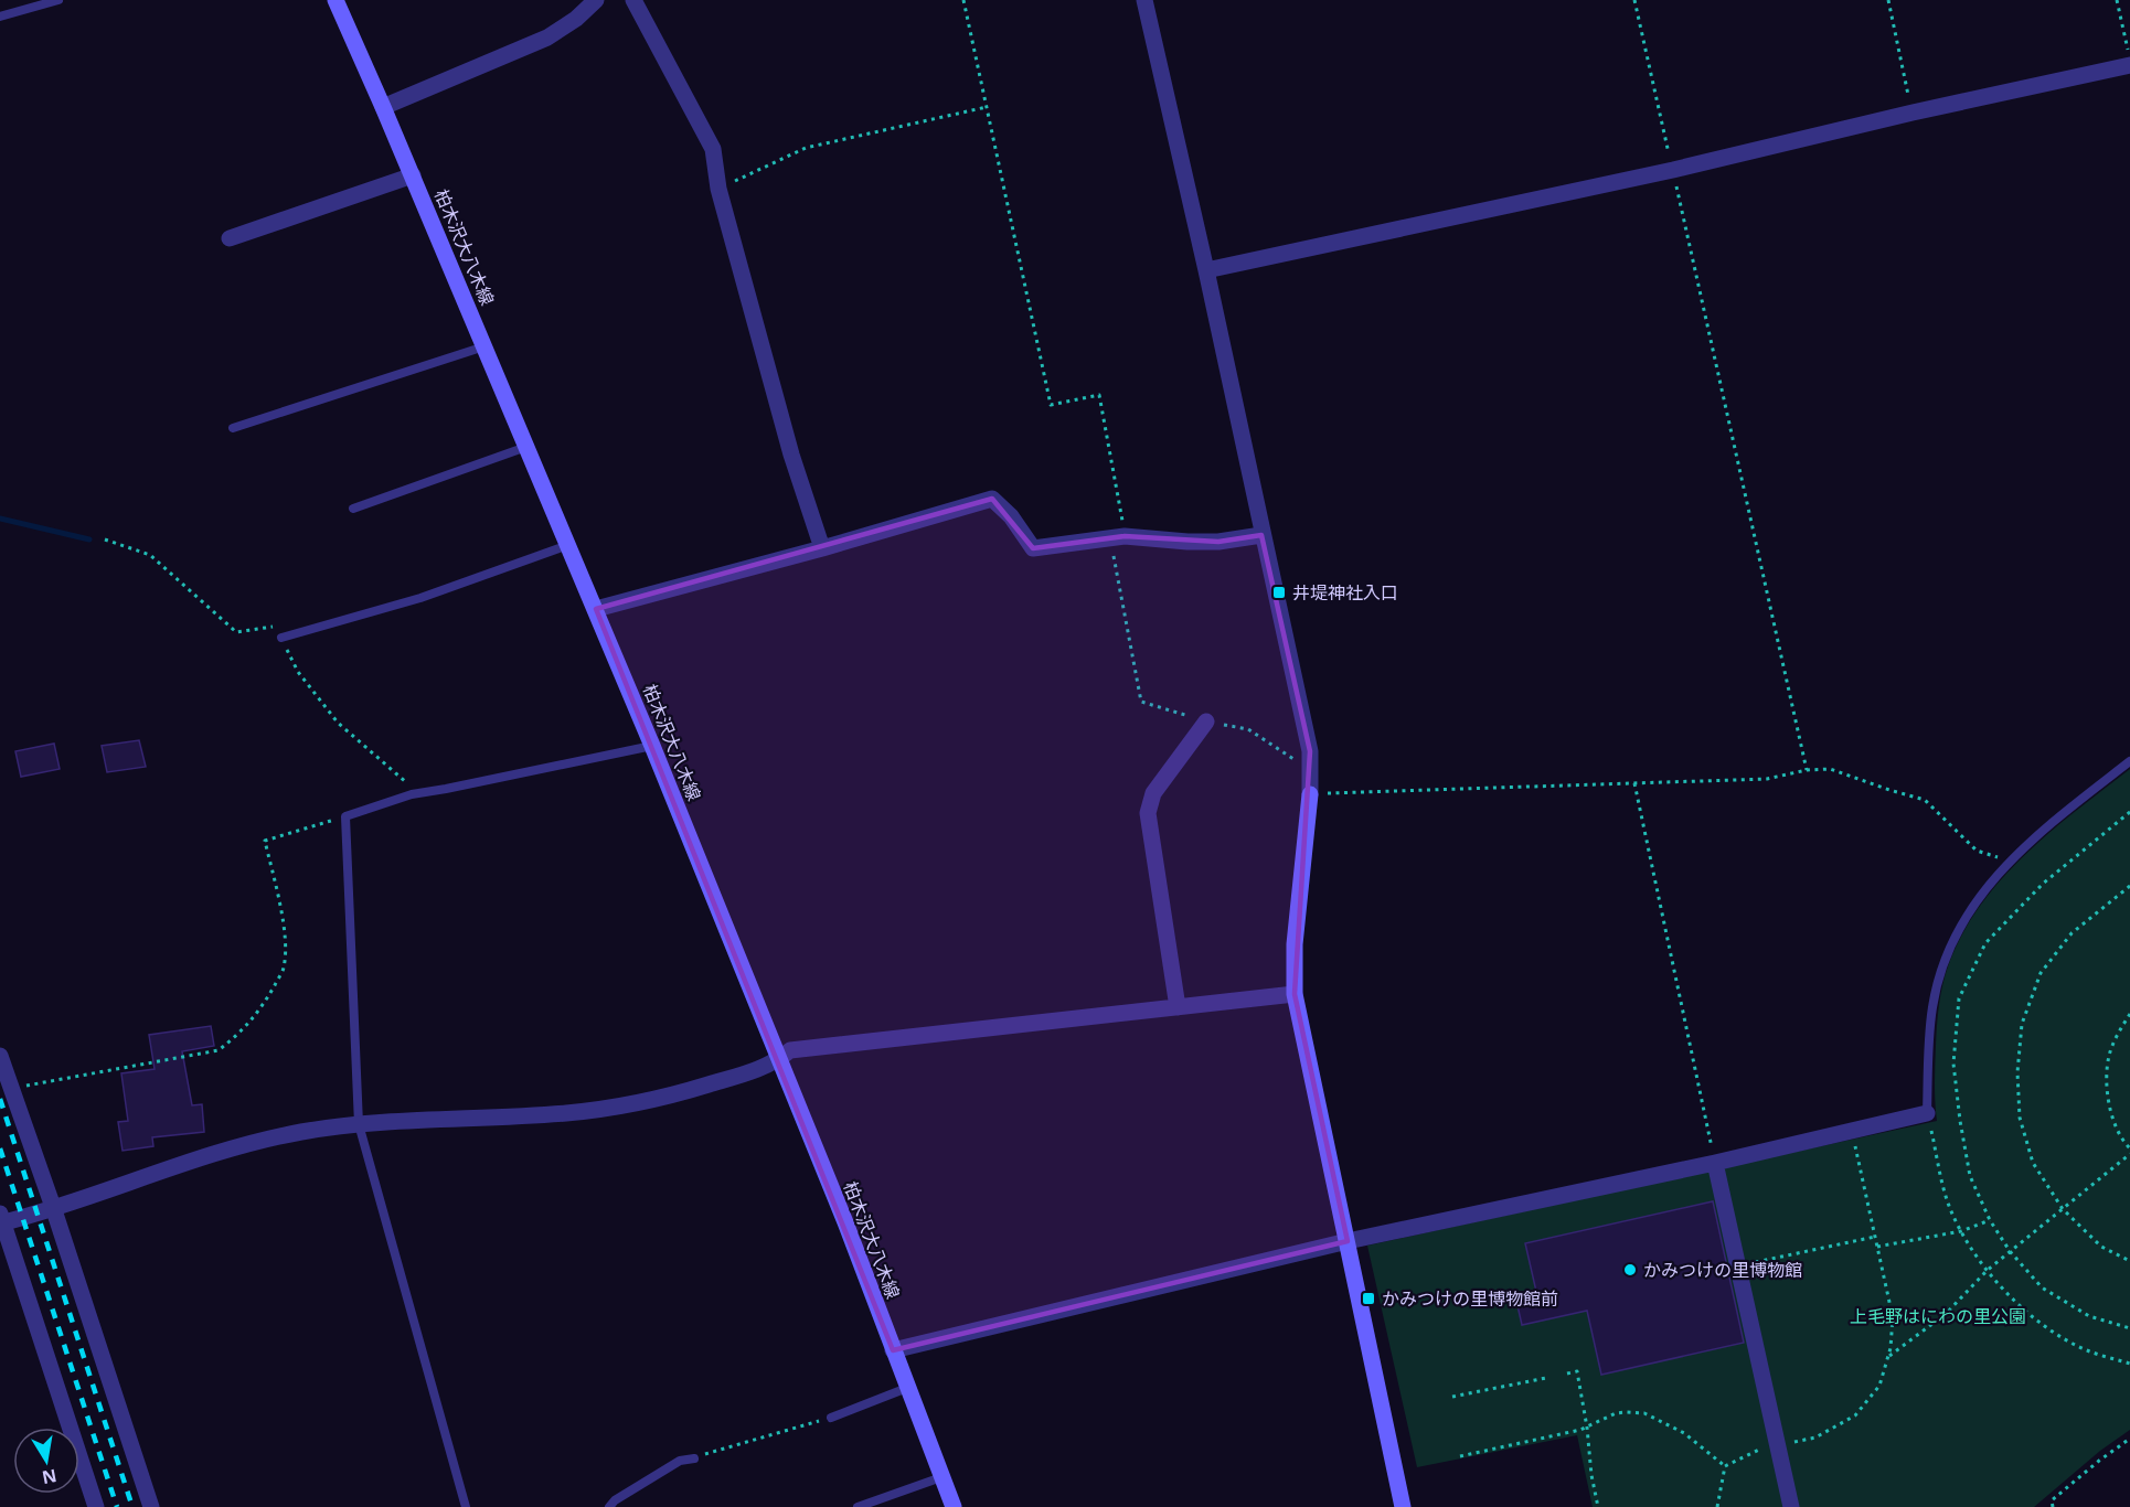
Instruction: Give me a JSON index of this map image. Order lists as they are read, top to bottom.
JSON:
{
  "streets": {
    "main road": ["柏木沢大八木線"]
  },
  "parks": ["上毛野はにわの里公園"],
  "places": {
    "transit": ["井堤神社入口", "かみつけの里博物館前"],
    "other": ["かみつけの里博物館"]
  },
  "north": "bottom"
}
